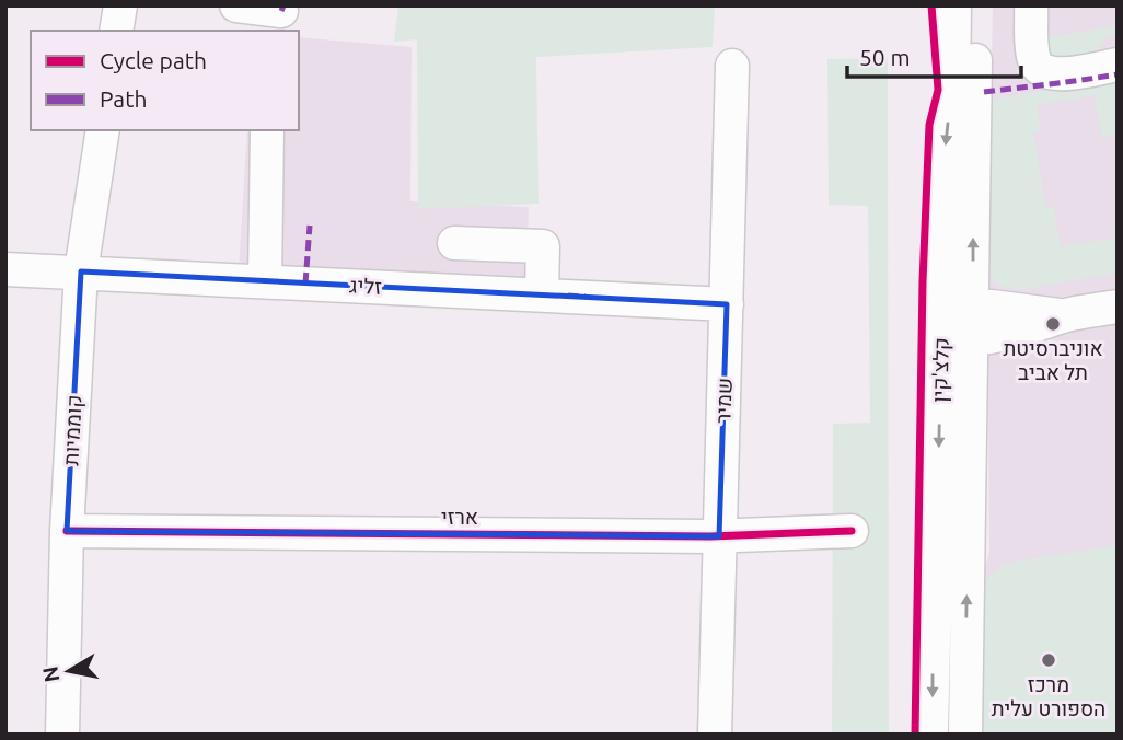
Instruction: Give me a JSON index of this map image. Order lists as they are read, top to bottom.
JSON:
{
  "streets": {
    "street": [
      "זליג",
      "קלצ'קין",
      "שמיר",
      "קוממיות",
      "ארזי"
    ]
  },
  "crossings": [
    ["זליג", "שמיר"],
    ["זליג", "קוממיות"],
    ["שמיר", "ארזי"],
    ["קוממיות", "ארזי"]
  ],
  "places": ["אוניברסיטת תל אביב", "מרכז הספורט עלית"],
  "legend": ["Cycle path", "Path"],
  "scale_bar": "50 m",
  "north": "left"
}
